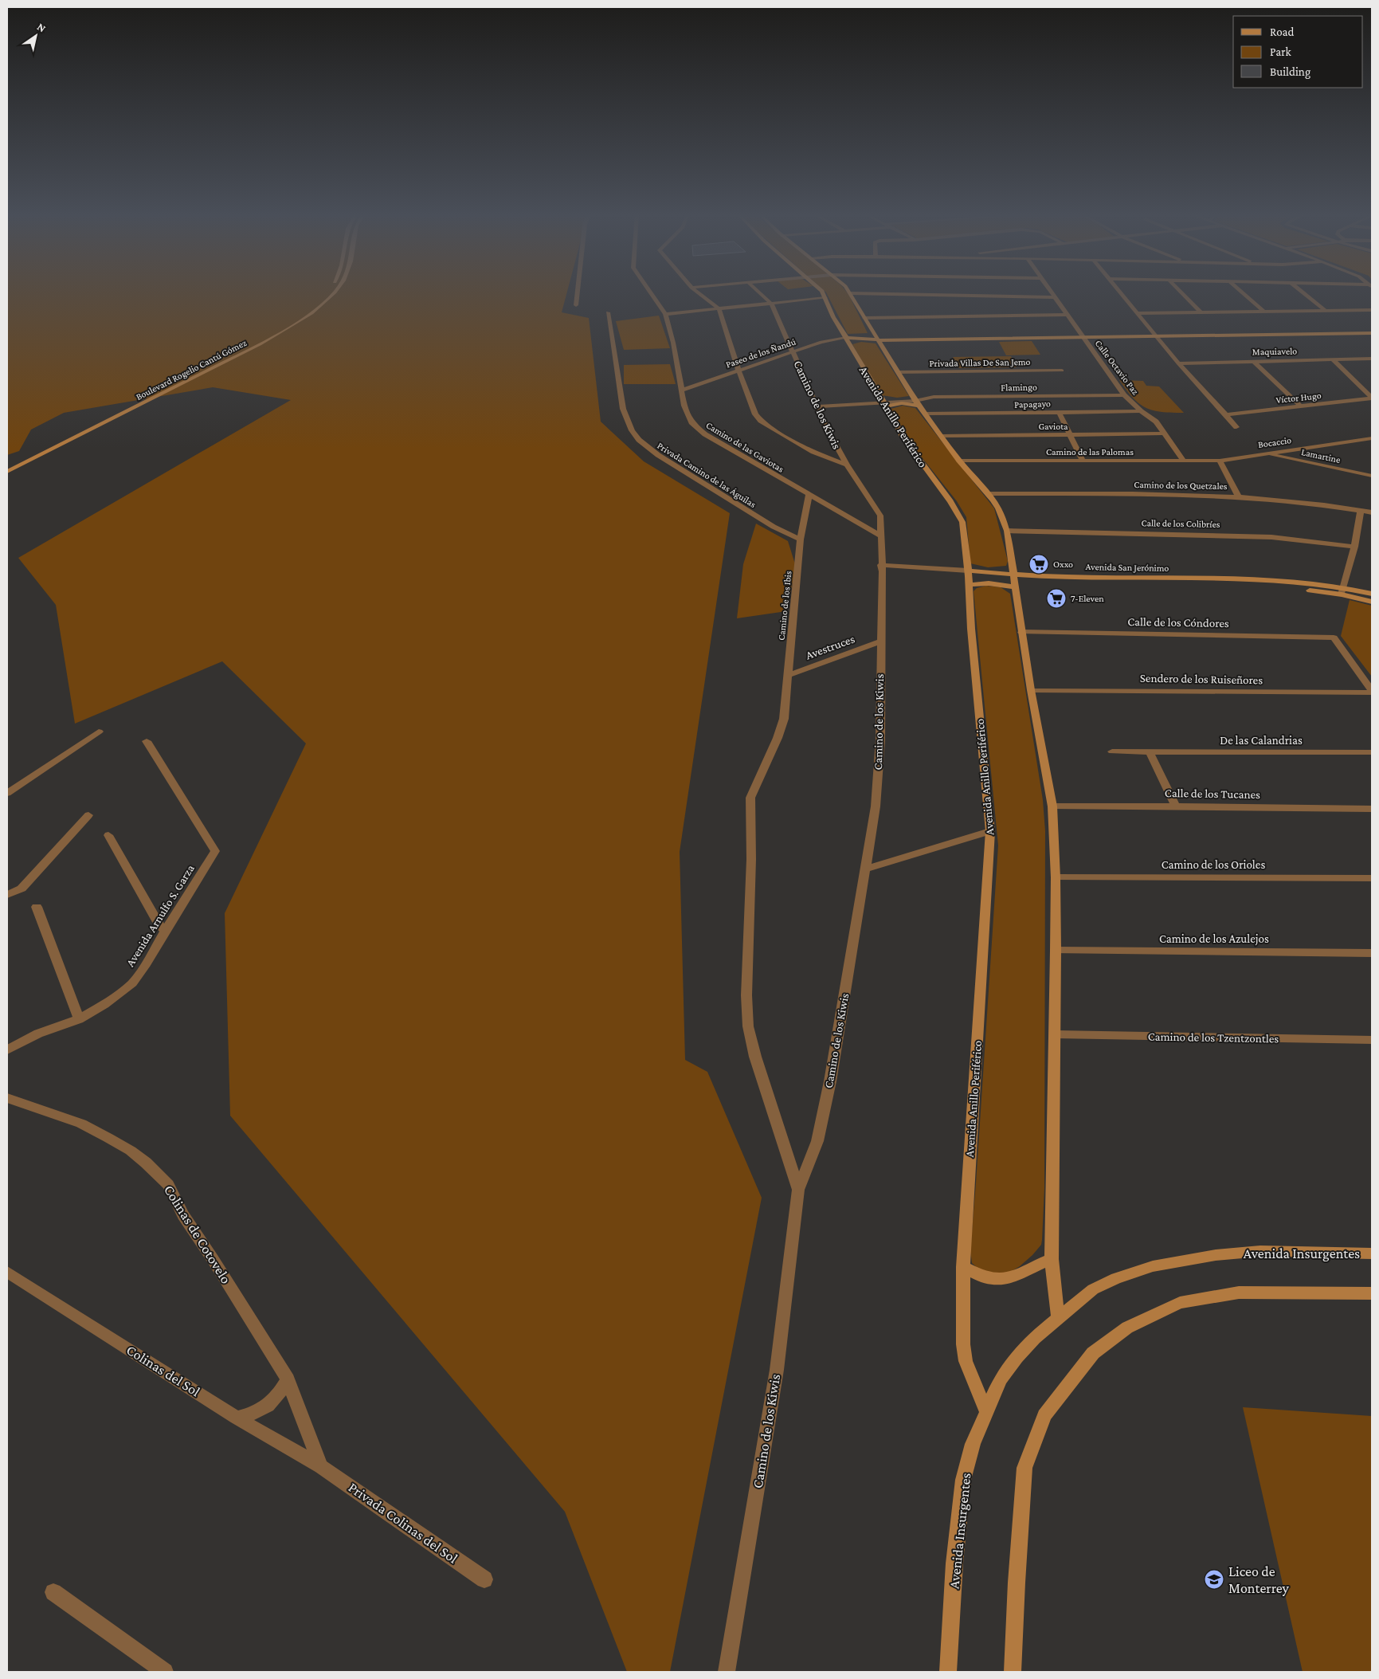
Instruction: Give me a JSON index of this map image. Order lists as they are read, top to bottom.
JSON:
{
  "streets": {
    "street": [
      "Maquiavelo",
      "Paseo de los Ñandú",
      "Privada Villas De San Jemo",
      "Calle Octavio Paz",
      "Boulevard Rogelio Cantú Gómez",
      "Flamingo",
      "Víctor Hugo",
      "Papagayo",
      "Camino de los Kiwis",
      "Avenida Anillo Periférico",
      "Gaviota",
      "Bocaccio",
      "Camino de las Gaviotas",
      "Camino de las Palomas",
      "Lamartine",
      "Privada Camino de las Águilas",
      "Camino de los Quetzales",
      "Calle de los Colibríes",
      "Avenida San Jerónimo",
      "Camino de los Ibis",
      "Calle de los Cóndores",
      "Avestruces",
      "Sendero de los Ruiseñores",
      "De las Calandrias",
      "Calle de los Tucanes",
      "Camino de los Orioles",
      "Avenida Arnulfo S. Garza",
      "Camino de los Azulejos",
      "Camino de los Tzentzontles",
      "Colinas de Cotovelo",
      "Avenida Insurgentes",
      "Colinas del Sol",
      "Privada Colinas del Sol"
    ]
  },
  "crossings": [
    ["Paseo de los Ñandú", "Camino de los Kiwis"],
    ["Paseo de los Ñandú", "Avenida Anillo Periférico"],
    ["Paseo de los Ñandú", "Camino de las Gaviotas"],
    ["Calle Octavio Paz", "Flamingo"],
    ["Calle Octavio Paz", "Papagayo"],
    ["Calle Octavio Paz", "Gaviota"],
    ["Calle Octavio Paz", "Camino de las Palomas"],
    ["Camino de los Kiwis", "Camino de las Gaviotas"],
    ["Camino de los Kiwis", "Avenida San Jerónimo"],
    ["Camino de los Kiwis", "Camino de los Ibis"],
    ["Camino de los Kiwis", "Avestruces"],
    ["Avenida Anillo Periférico", "Avenida San Jerónimo"],
    ["Avenida Anillo Periférico", "Avenida Insurgentes"],
    ["Bocaccio", "Camino de las Palomas"],
    ["Bocaccio", "Lamartine"],
    ["Camino de las Gaviotas", "Camino de los Ibis"],
    ["Privada Camino de las Águilas", "Camino de los Ibis"],
    ["Camino de los Ibis", "Avestruces"],
    ["Calle de los Cóndores", "Sendero de los Ruiseñores"],
    ["Colinas de Cotovelo", "Colinas del Sol"],
    ["Colinas de Cotovelo", "Privada Colinas del Sol"],
    ["Colinas del Sol", "Privada Colinas del Sol"]
  ],
  "places": {
    "supermarket": ["Oxxo", "7-Eleven"],
    "school or university": ["Liceo de Monterrey"]
  },
  "legend": ["Road", "Park", "Building"],
  "north": "top right"
}
